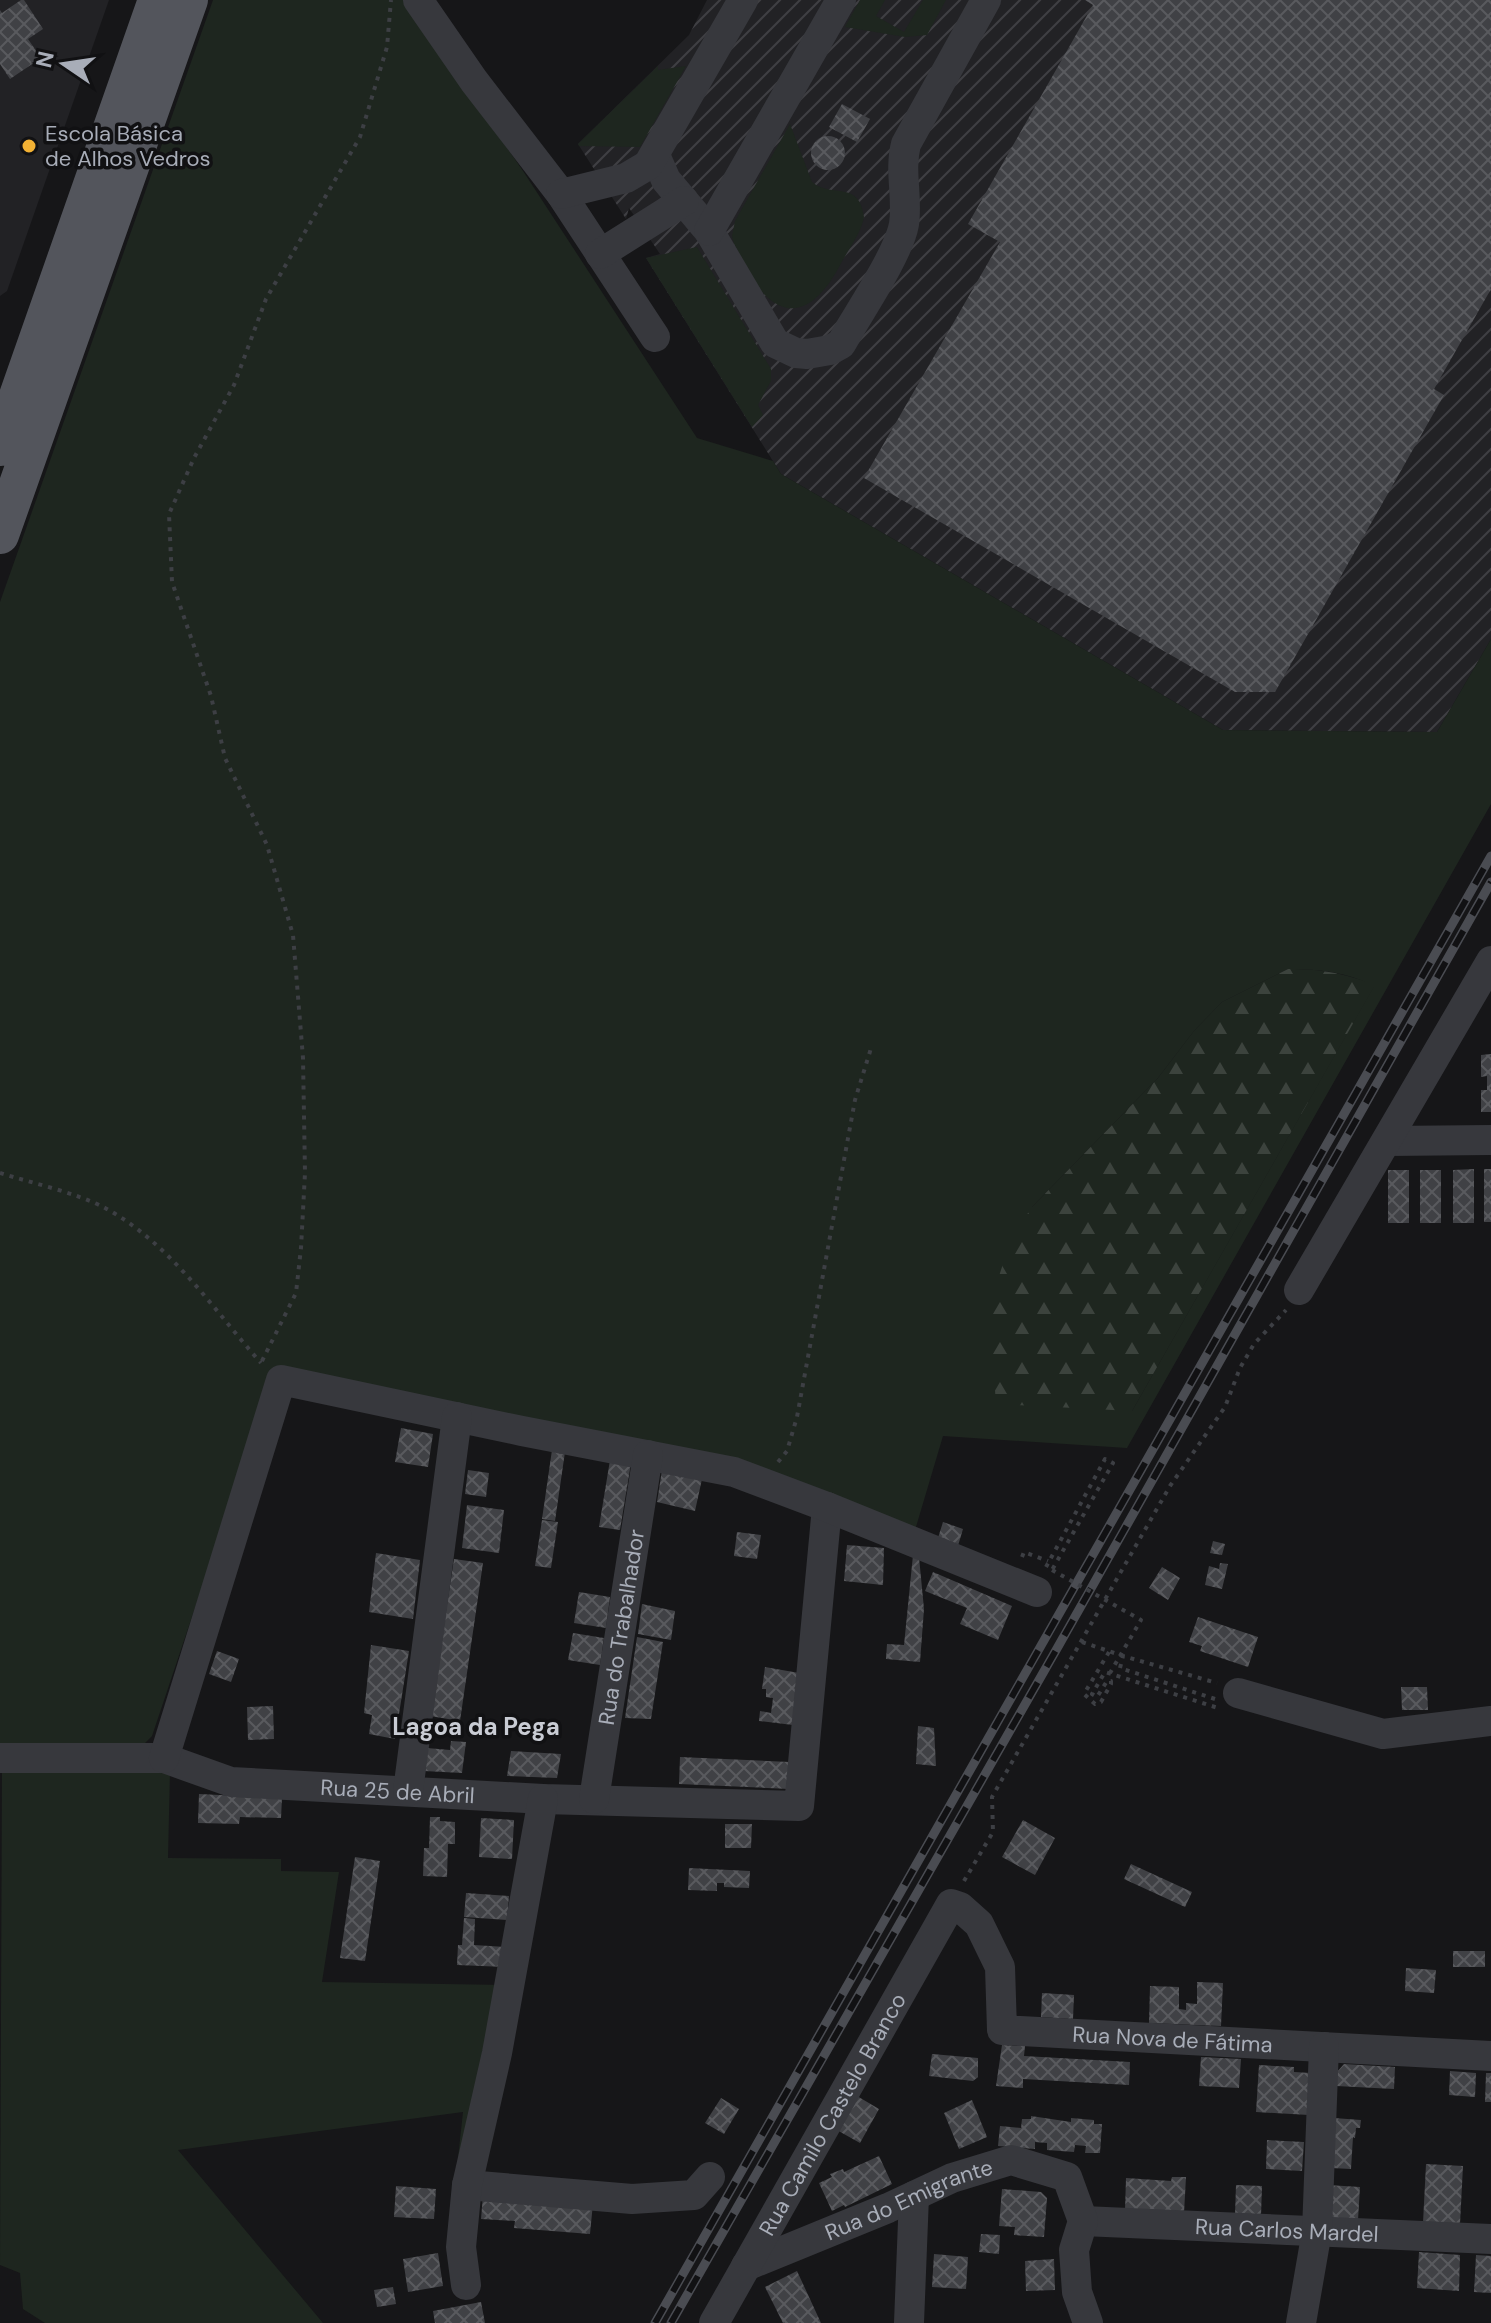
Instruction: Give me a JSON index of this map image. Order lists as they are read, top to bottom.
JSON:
{
  "streets": {
    "street": [
      "Rua do Trabalhador",
      "Rua 25 de Abril",
      "Rua Nova de Fátima",
      "Rua Camilo Castelo Branco",
      "Rua do Emigrante",
      "Rua Carlos Mardel"
    ]
  },
  "crossings": [
    ["Rua do Trabalhador", "Rua 25 de Abril"],
    ["Rua Nova de Fátima", "Rua Camilo Castelo Branco"],
    ["Rua Camilo Castelo Branco", "Rua do Emigrante"],
    ["Rua do Emigrante", "Rua Carlos Mardel"]
  ],
  "districts": ["Lagoa da Pega"],
  "places": ["Escola Básica de Alhos Vedros"],
  "north": "left"
}
